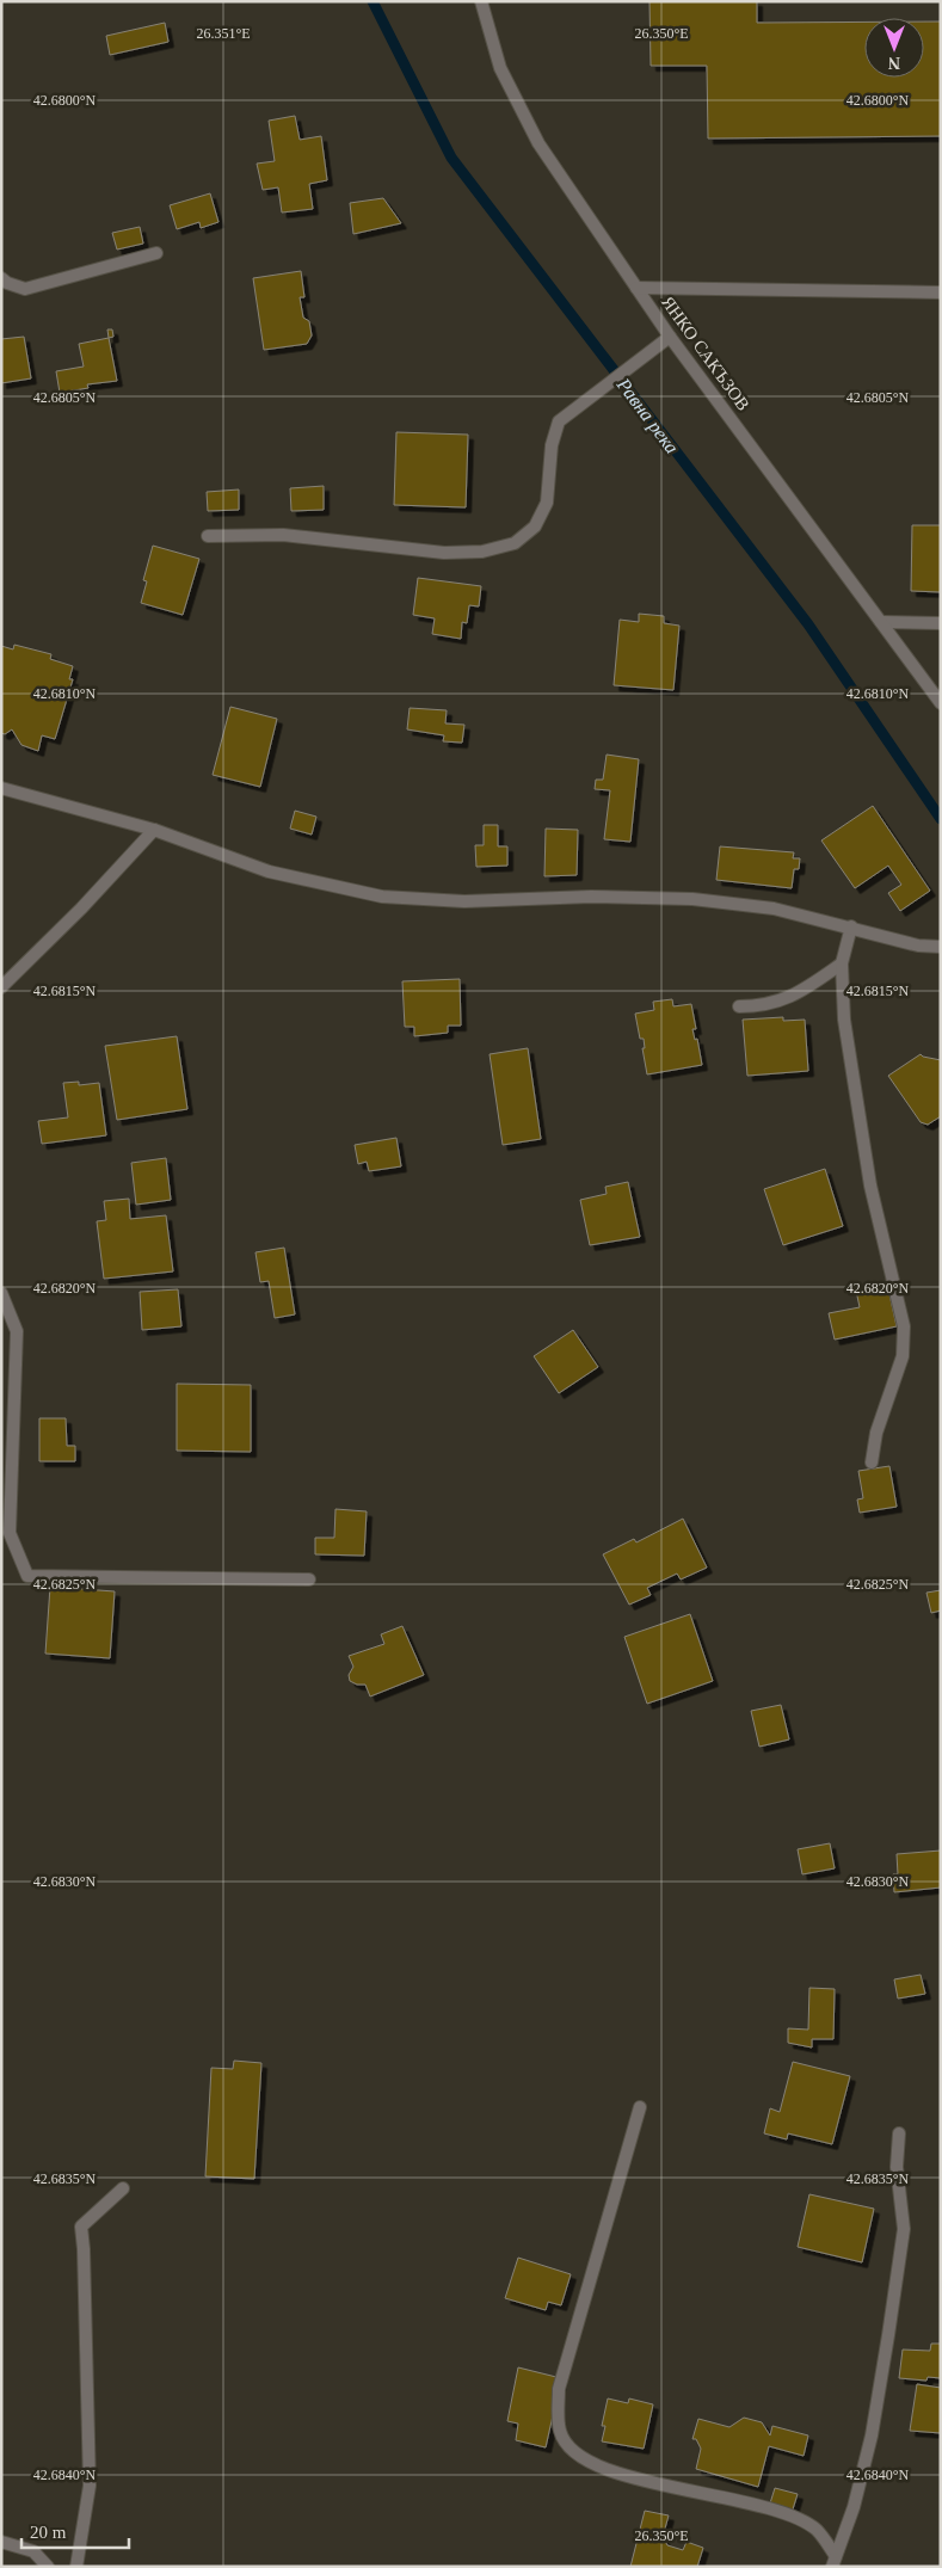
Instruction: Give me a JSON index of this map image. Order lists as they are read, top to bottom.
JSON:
{
  "streets": {
    "street": ["ЯНКО САКЪЗОВ"]
  },
  "water": ["Равна река"],
  "scale_bar": "20 m",
  "north": "bottom",
  "coordinates": [
    "26.351°E",
    "26.350°E",
    "42.6800°N",
    "42.6805°N",
    "42.6810°N",
    "42.6815°N",
    "42.6820°N",
    "42.6825°N",
    "42.6830°N",
    "42.6835°N",
    "42.6840°N"
  ]
}
